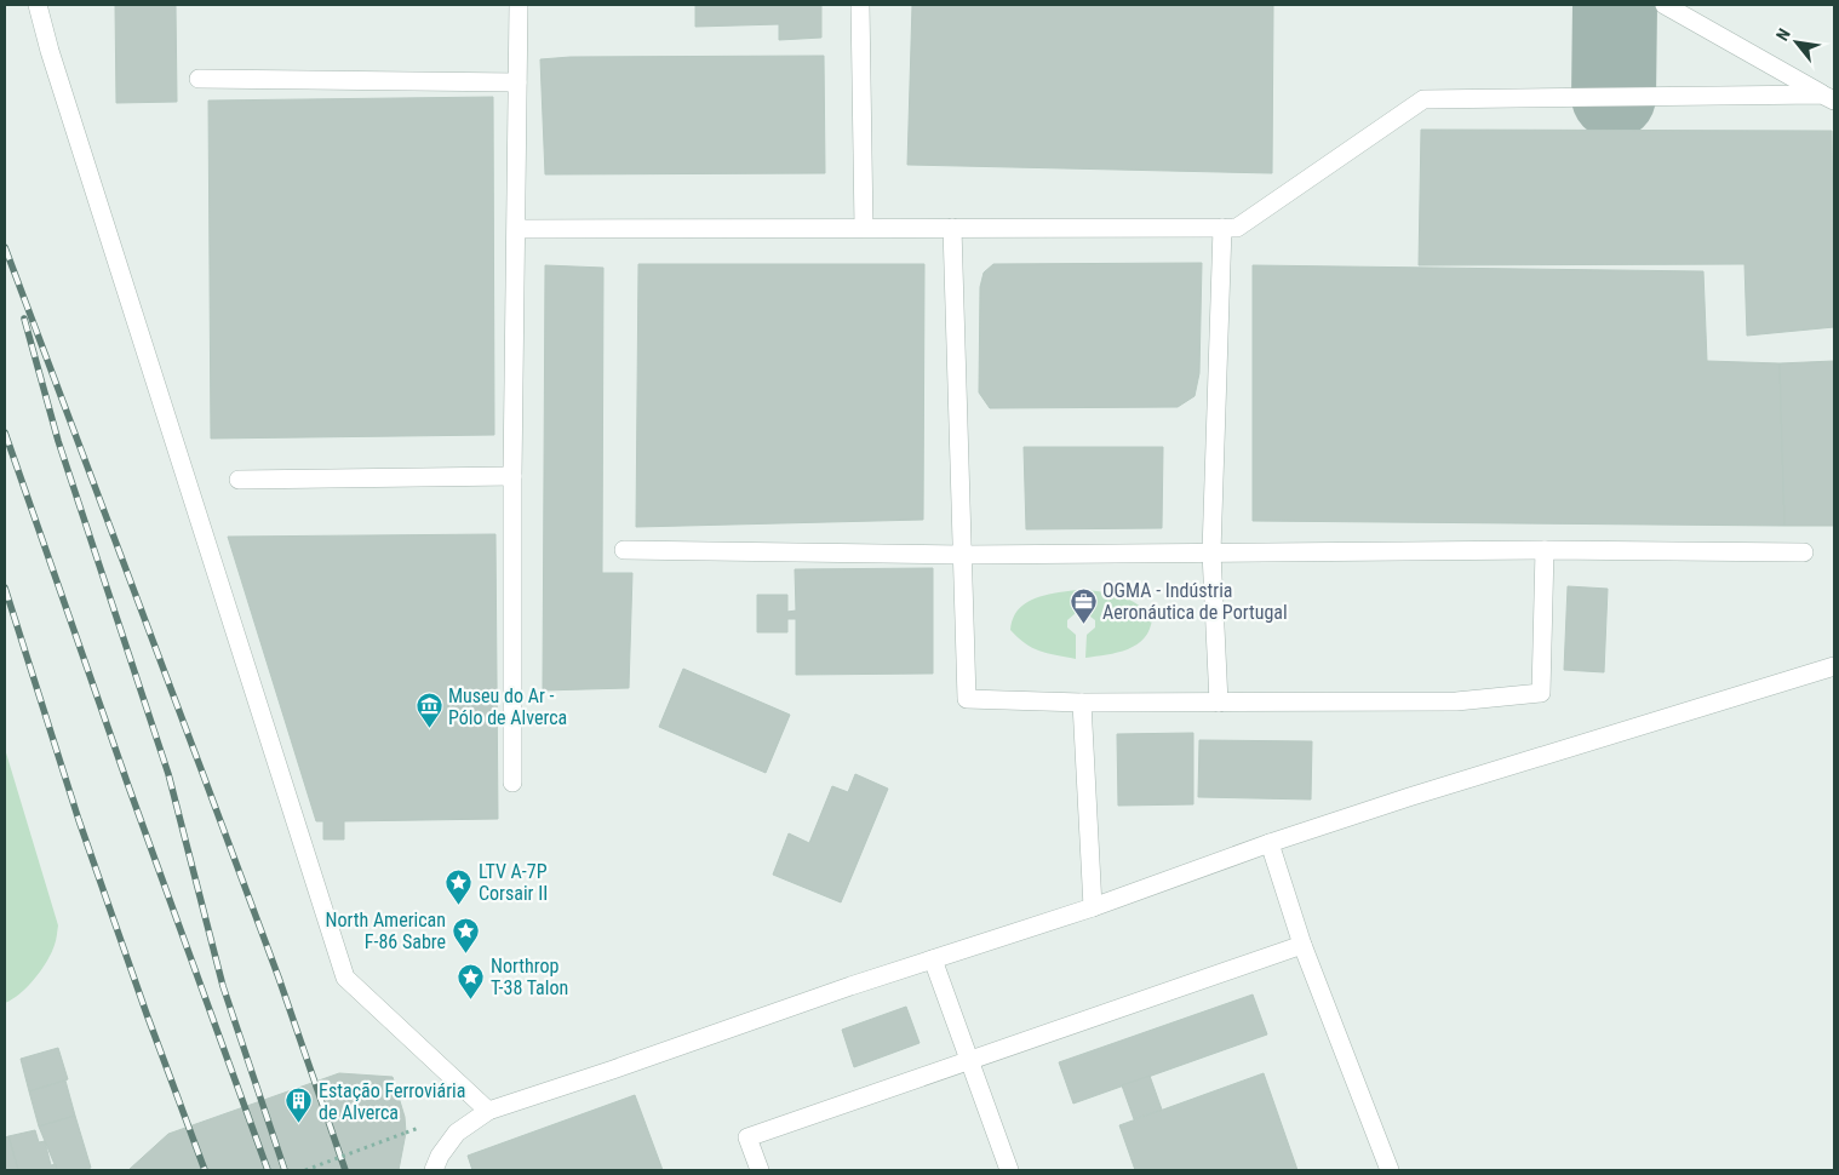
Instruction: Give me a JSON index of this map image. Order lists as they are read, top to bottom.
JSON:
{
  "places": {
    "office": ["OGMA - Indústria Aeronáutica de Portugal"],
    "museum": ["Museu do Ar - Pólo de Alverca"],
    "place": ["LTV A-7P Corsair II", "North American F-86 Sabre", "Northrop T-38 Talon"],
    "building": ["Estação Ferroviária de Alverca"]
  },
  "north": "top left"
}
